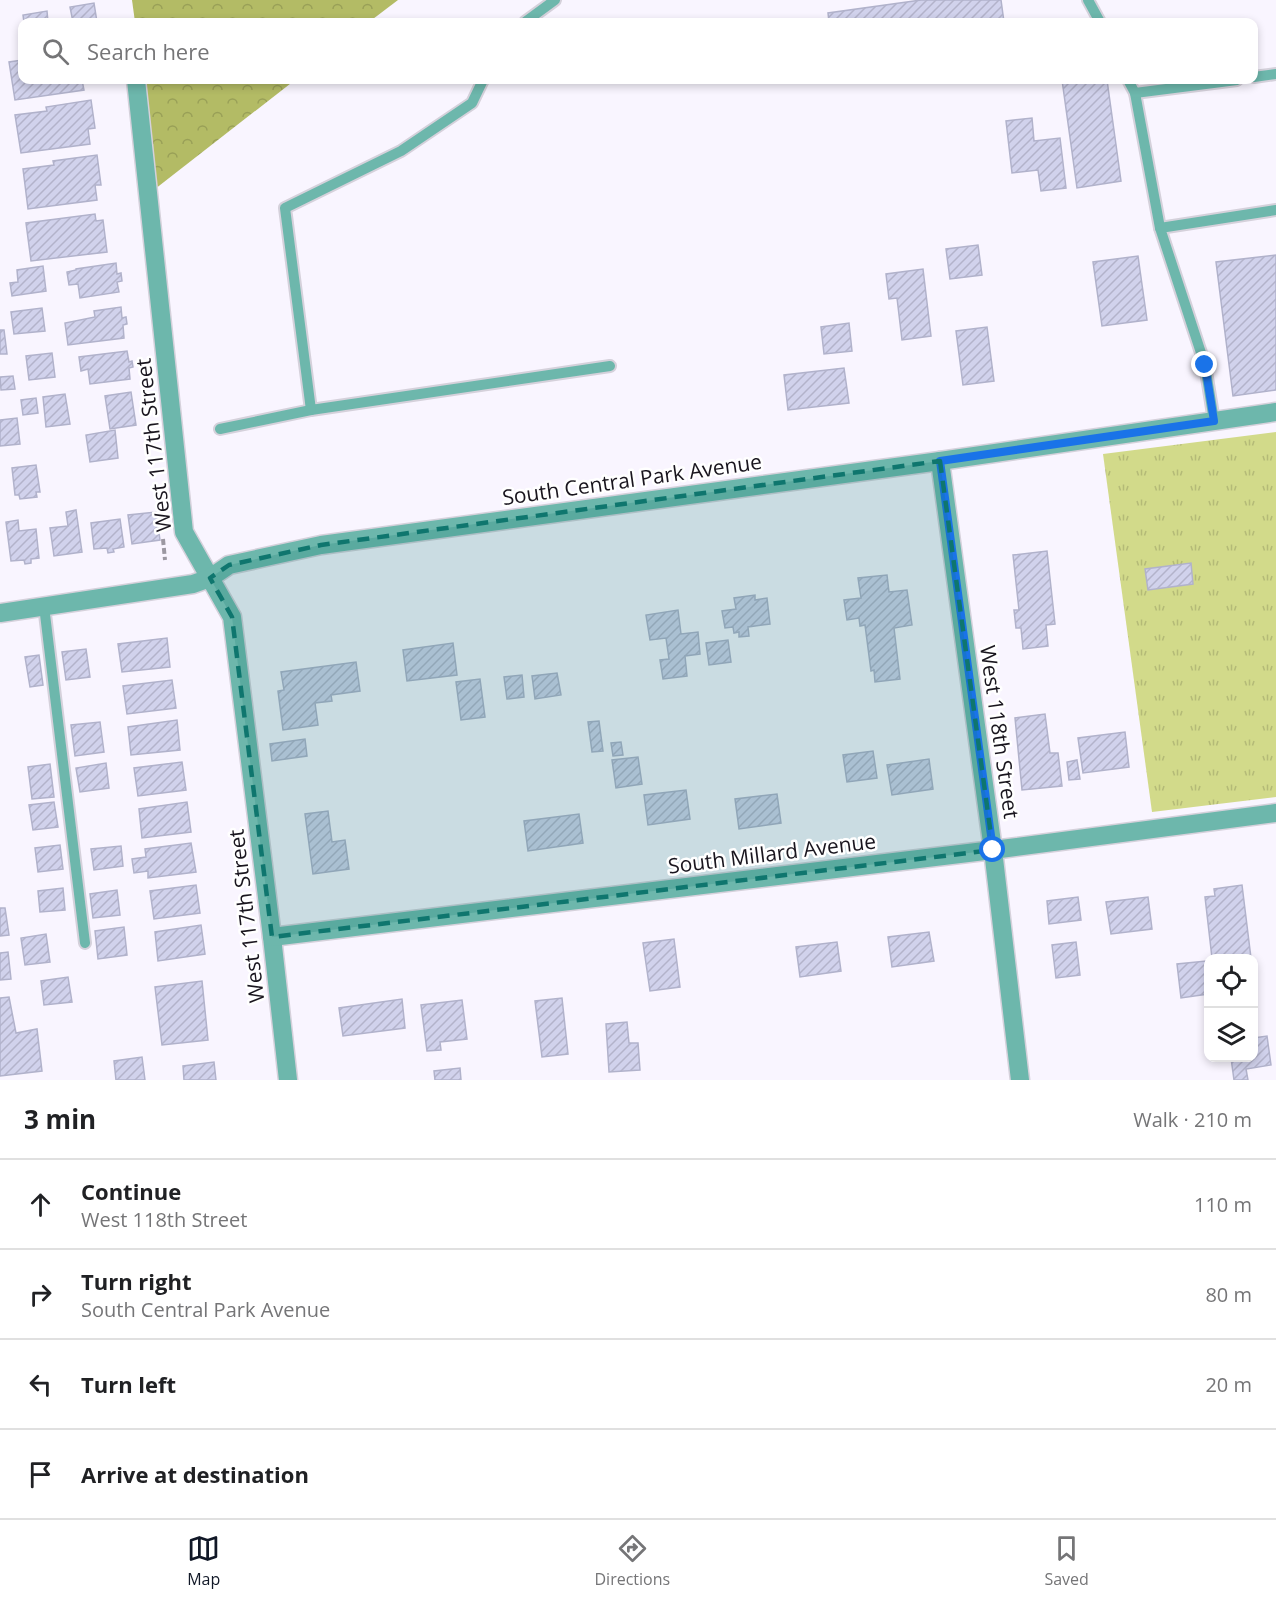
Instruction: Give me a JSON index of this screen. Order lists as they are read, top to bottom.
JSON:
{
  "streets": {
    "street": [
      "West 117th Street",
      "South Central Park Avenue",
      "West 118th Street",
      "South Millard Avenue"
    ]
  },
  "crossings": [
    ["West 117th Street", "South Central Park Avenue"],
    ["West 117th Street", "South Millard Avenue"],
    ["South Central Park Avenue", "West 118th Street"],
    ["West 118th Street", "South Millard Avenue"]
  ],
  "page": {
    "search": "Search here",
    "heading": ["3 min", "Walk · 210 m"],
    "list": [
      ["Continue", "West 118th Street", "110 m"],
      ["Turn right", "South Central Park Avenue", "80 m"],
      ["Turn left", "20 m"],
      "Arrive at destination"
    ],
    "nav": ["Map", "Directions", "Saved"]
  }
}
